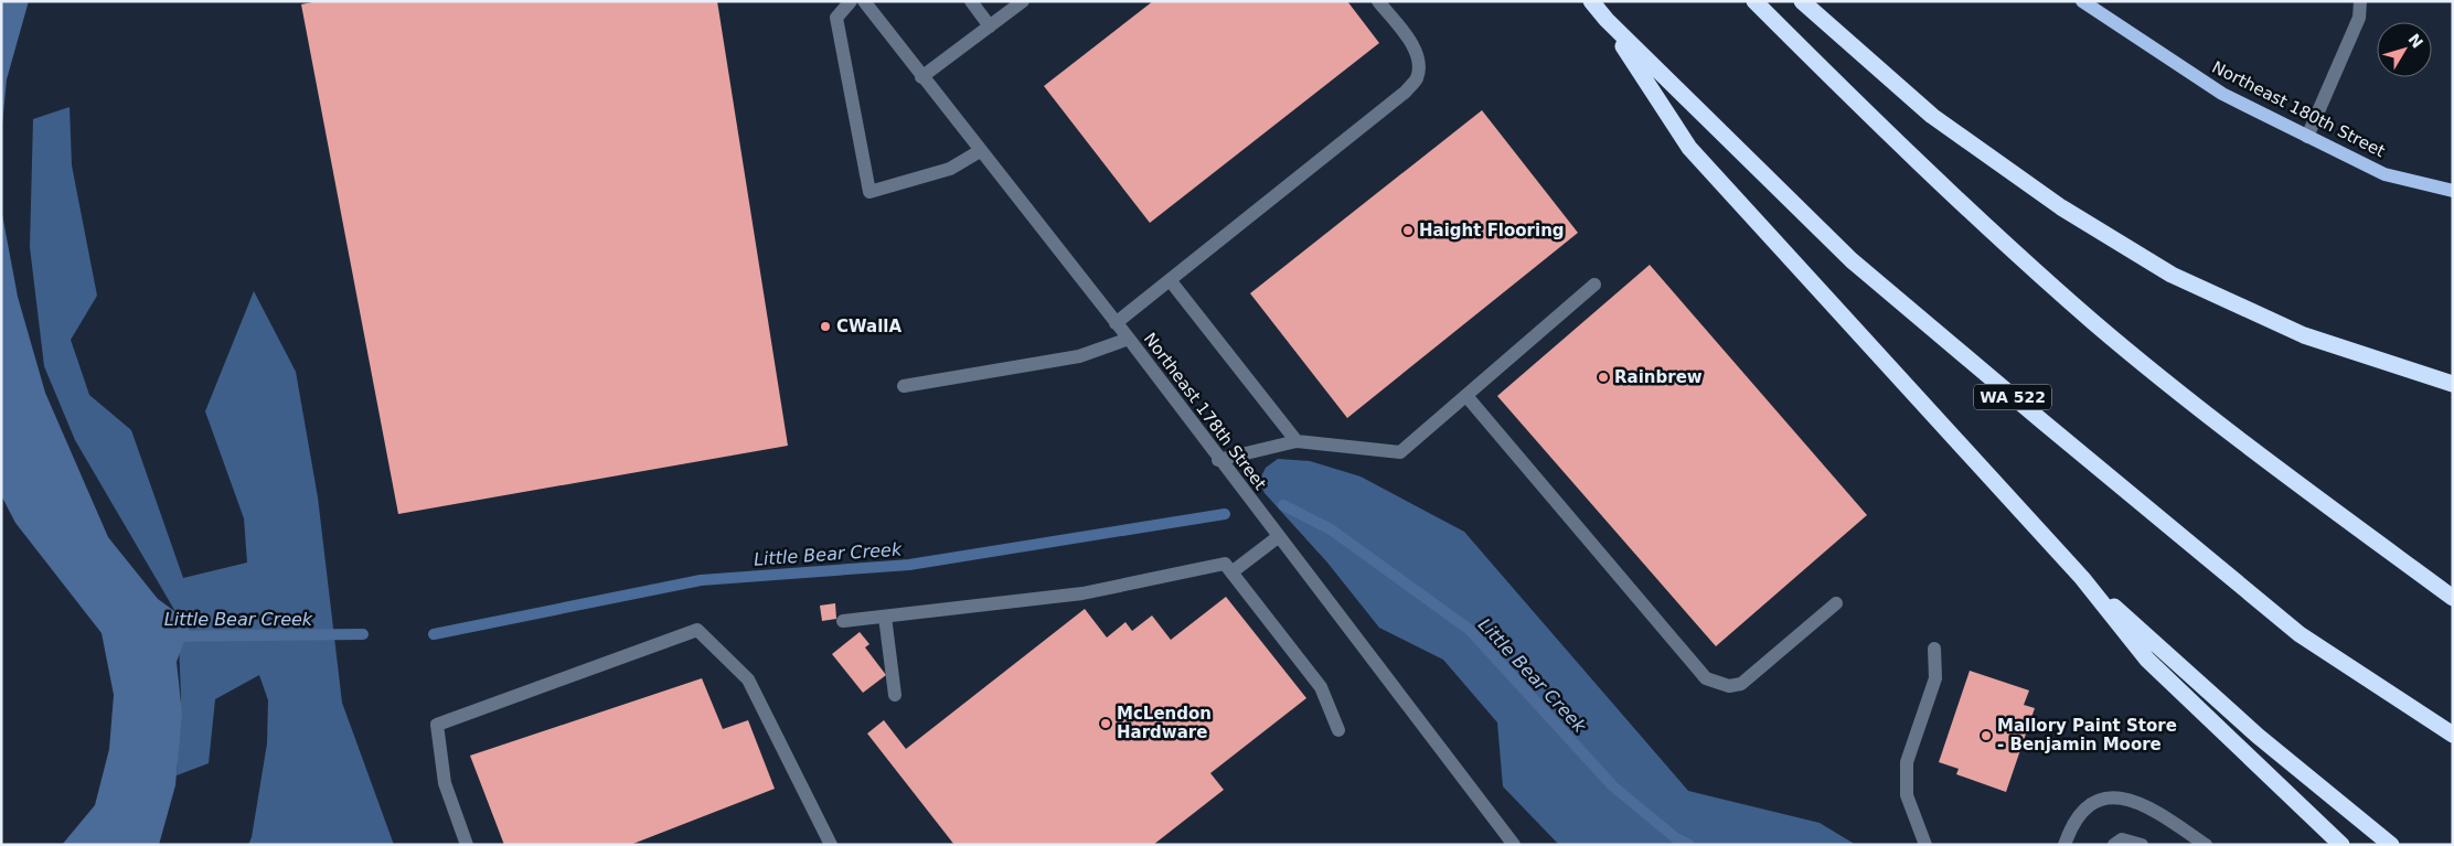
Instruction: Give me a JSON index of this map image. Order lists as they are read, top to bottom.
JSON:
{
  "streets": {
    "highway": ["WA 522"],
    "main road": ["Northeast 180th Street"],
    "street": ["Northeast 178th Street"]
  },
  "water": ["Little Bear Creek"],
  "places": [
    "Haight Flooring",
    "CWallA",
    "Rainbrew",
    "McLendon Hardware",
    "Mallory Paint Store - Benjamin Moore"
  ],
  "north": "top right"
}
